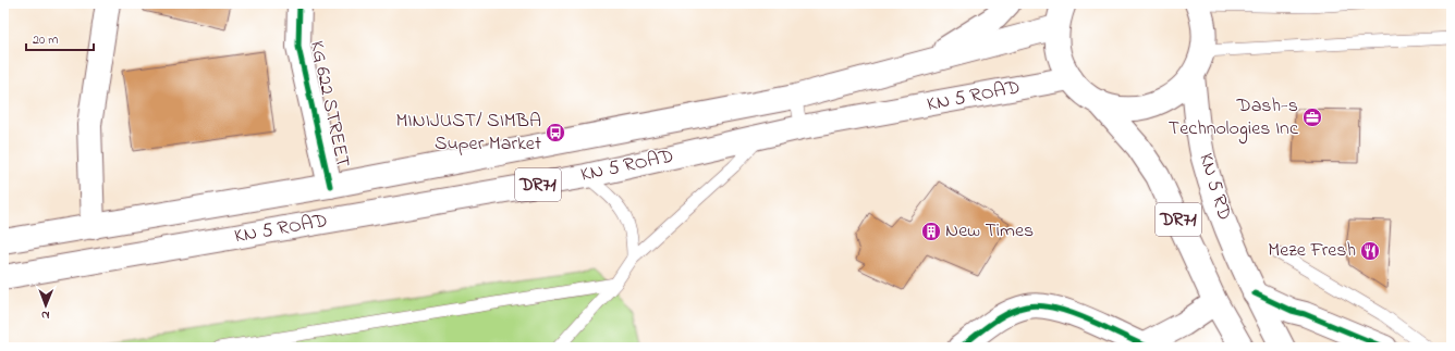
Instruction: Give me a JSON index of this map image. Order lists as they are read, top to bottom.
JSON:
{
  "streets": {
    "main road": [
      "KN 5 ROAD",
      "KG 622 STREET",
      "DR71",
      "KN 5 RD"
    ]
  },
  "crossings": [
    ["KN 5 ROAD", "KG 622 STREET"],
    ["KN 5 ROAD", "DR71"],
    ["DR71", "KN 5 RD"]
  ],
  "places": {
    "office": ["Dash-s Technologies Inc"],
    "bus stop": ["MINIJUST/ SIMBA Super Market"],
    "building": ["New Times"],
    "restaurant": ["Meze Fresh"]
  },
  "scale_bar": "20 m",
  "north": "bottom"
}
